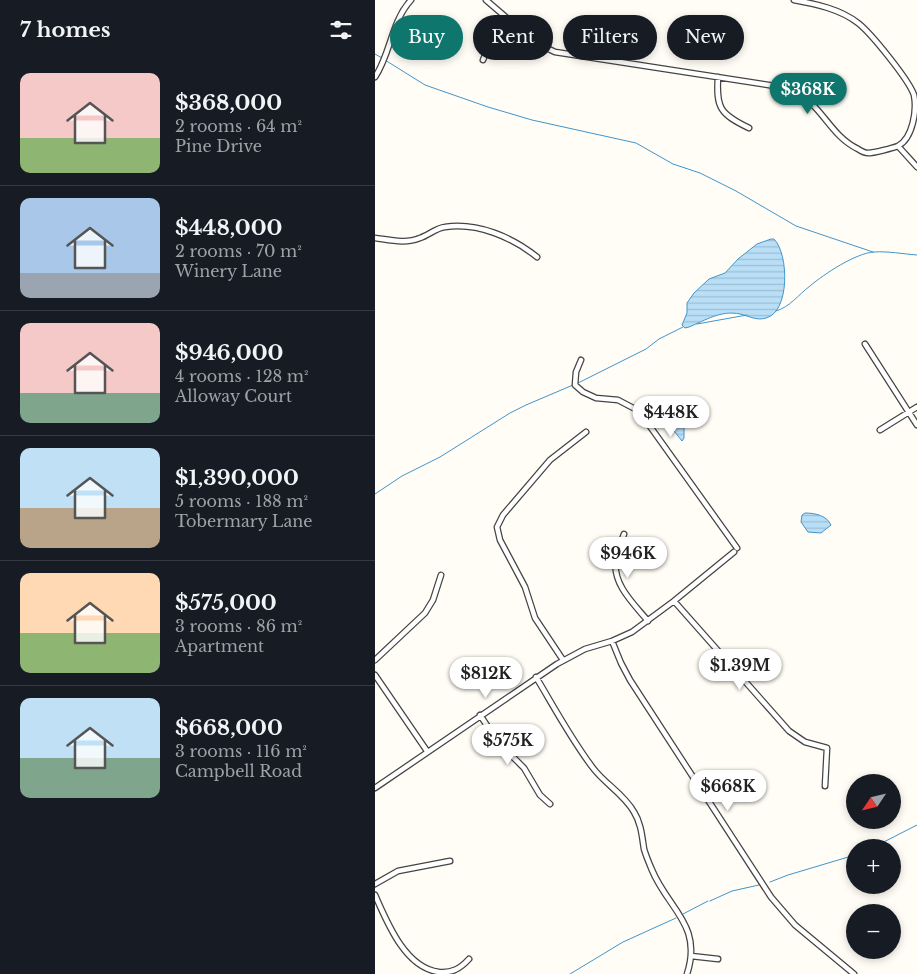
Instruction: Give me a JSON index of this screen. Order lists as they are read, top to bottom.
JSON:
{
  "north": "bottom left",
  "page": {
    "heading": "7 homes",
    "chip": [
      "Buy",
      "Rent",
      "Filters",
      "New"
    ],
    "list": [
      {
        "name": "$368,000",
        "note": "2 rooms · 64 m² · Pine Drive"
      },
      {
        "name": "$448,000",
        "note": "2 rooms · 70 m² · Winery Lane"
      },
      {
        "name": "$946,000",
        "note": "4 rooms · 128 m² · Alloway Court"
      },
      {
        "name": "$1,390,000",
        "note": "5 rooms · 188 m² · Tobermary Lane"
      },
      {
        "name": "$575,000",
        "note": "3 rooms · 86 m² · Apartment"
      },
      {
        "name": "$668,000",
        "note": "3 rooms · 116 m² · Campbell Road"
      }
    ],
    "price": [
      "$368K",
      "$448K",
      "$946K",
      "$1.39M",
      "$812K",
      "$575K",
      "$668K"
    ],
    "map_buttons": ["+", "−"]
  }
}
